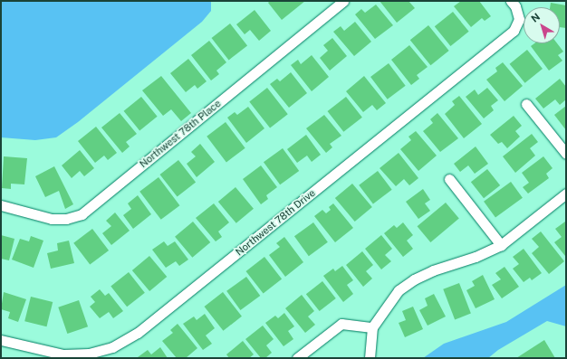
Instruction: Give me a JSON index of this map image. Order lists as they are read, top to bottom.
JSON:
{
  "streets": {
    "street": ["Northwest 78th Place", "Northwest 78th Drive"]
  },
  "north": "top left"
}
